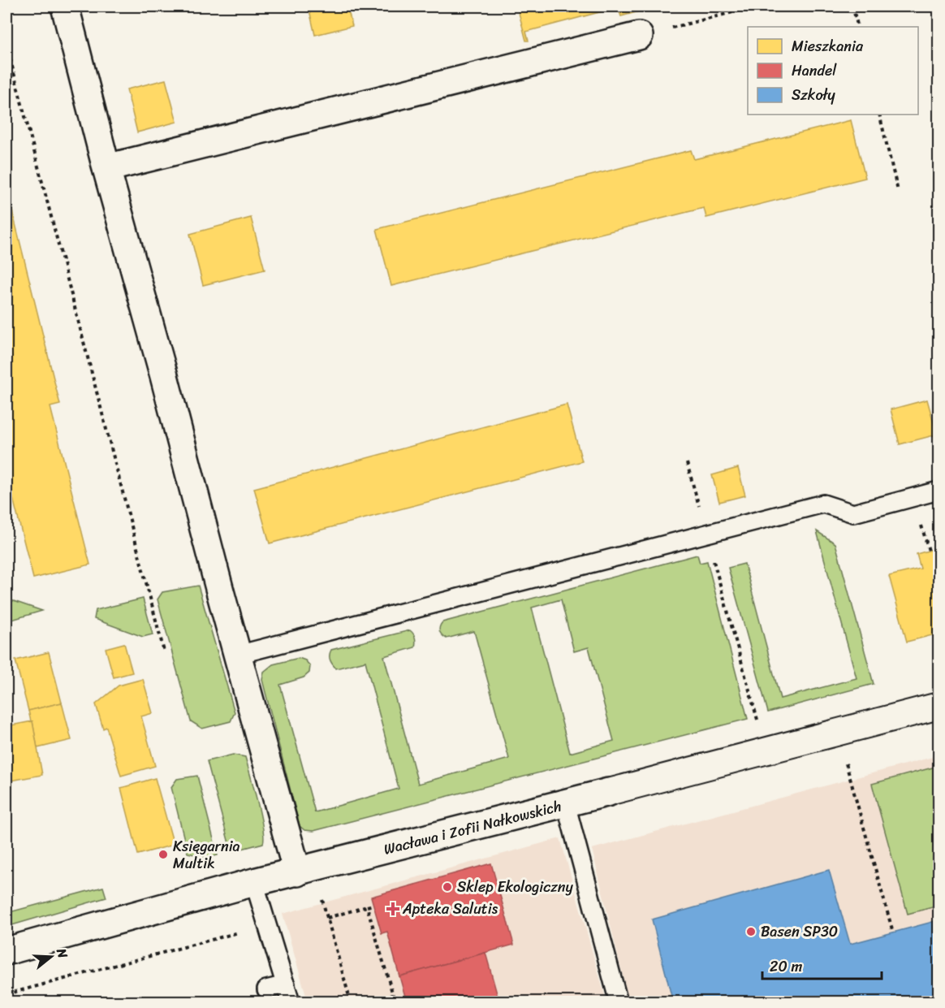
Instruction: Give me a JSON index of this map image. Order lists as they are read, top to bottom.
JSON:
{
  "streets": {
    "street": ["Wacława i Zofii Nałkowskich"]
  },
  "places": {
    "other": ["Księgarnia Multik", "Sklep Ekologiczny", "Basen SP30"],
    "health": ["Apteka Salutis"]
  },
  "legend": ["Mieszkania", "Handel", "Szkoły"],
  "scale_bar": "20 m",
  "north": "right"
}
